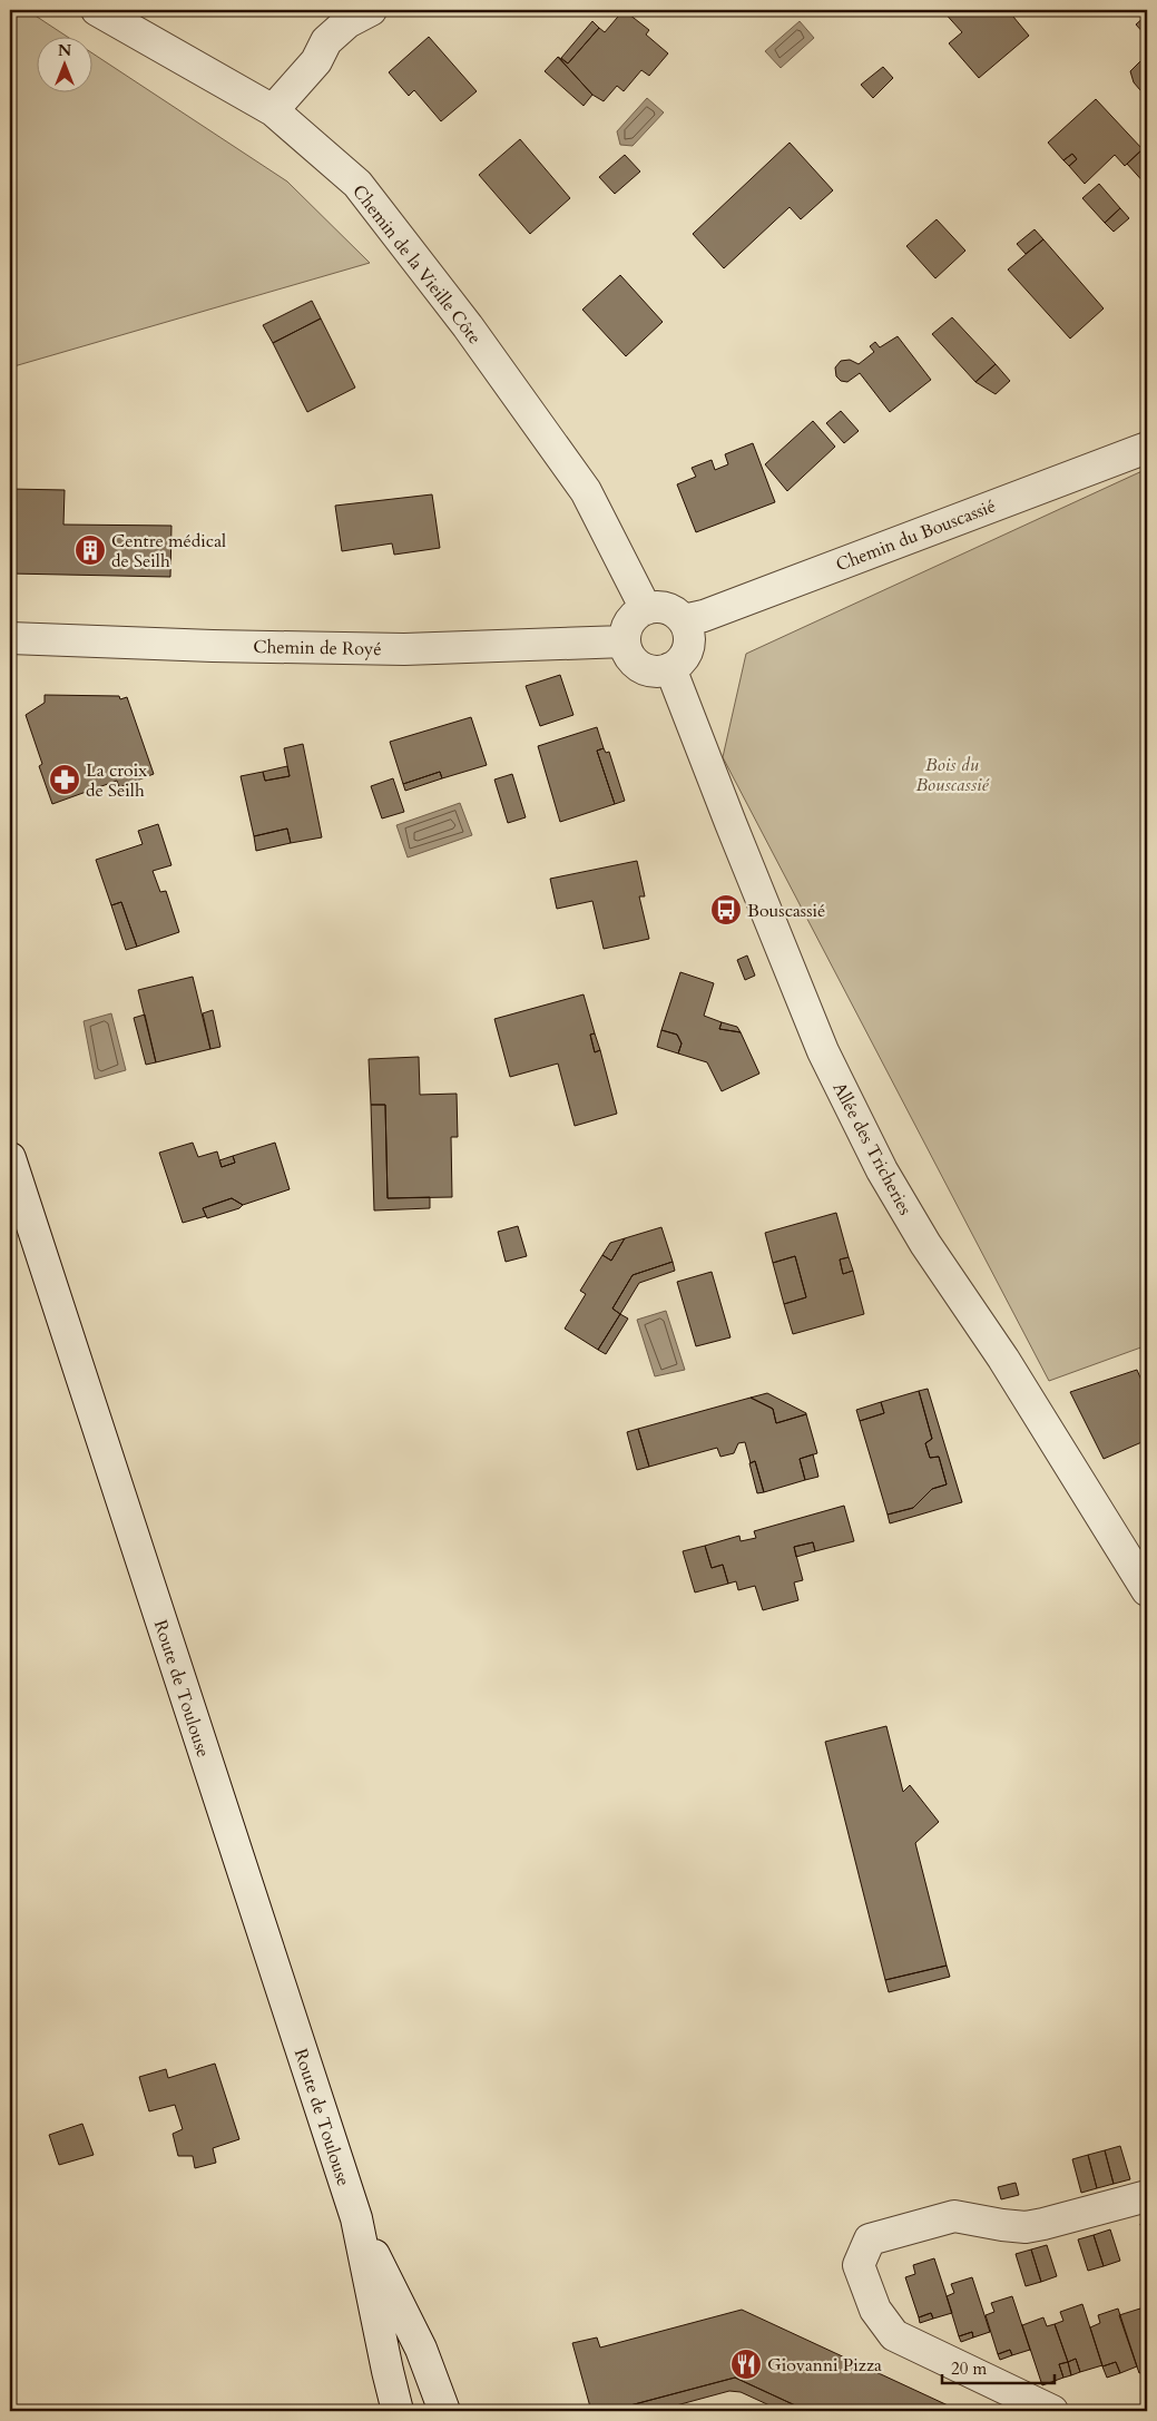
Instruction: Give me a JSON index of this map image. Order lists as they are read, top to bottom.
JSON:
{
  "streets": {
    "street": [
      "Chemin de la Vieille Côte",
      "Chemin du Bouscassié",
      "Chemin de Royé",
      "Allée des Tricheries",
      "Route de Toulouse"
    ]
  },
  "crossings": [
    ["Chemin de la Vieille Côte", "Chemin du Bouscassié"],
    ["Chemin de la Vieille Côte", "Chemin de Royé"],
    ["Chemin de la Vieille Côte", "Allée des Tricheries"],
    ["Chemin du Bouscassié", "Chemin de Royé"],
    ["Chemin du Bouscassié", "Allée des Tricheries"],
    ["Chemin de Royé", "Allée des Tricheries"]
  ],
  "parks": ["Bois du Bouscassié"],
  "places": {
    "building": ["Centre médical de Seilh"],
    "pharmacy": ["La croix de Seilh"],
    "bus stop": ["Bouscassié"],
    "restaurant": ["Giovanni Pizza"]
  },
  "scale_bar": "20 m",
  "north": "top"
}
